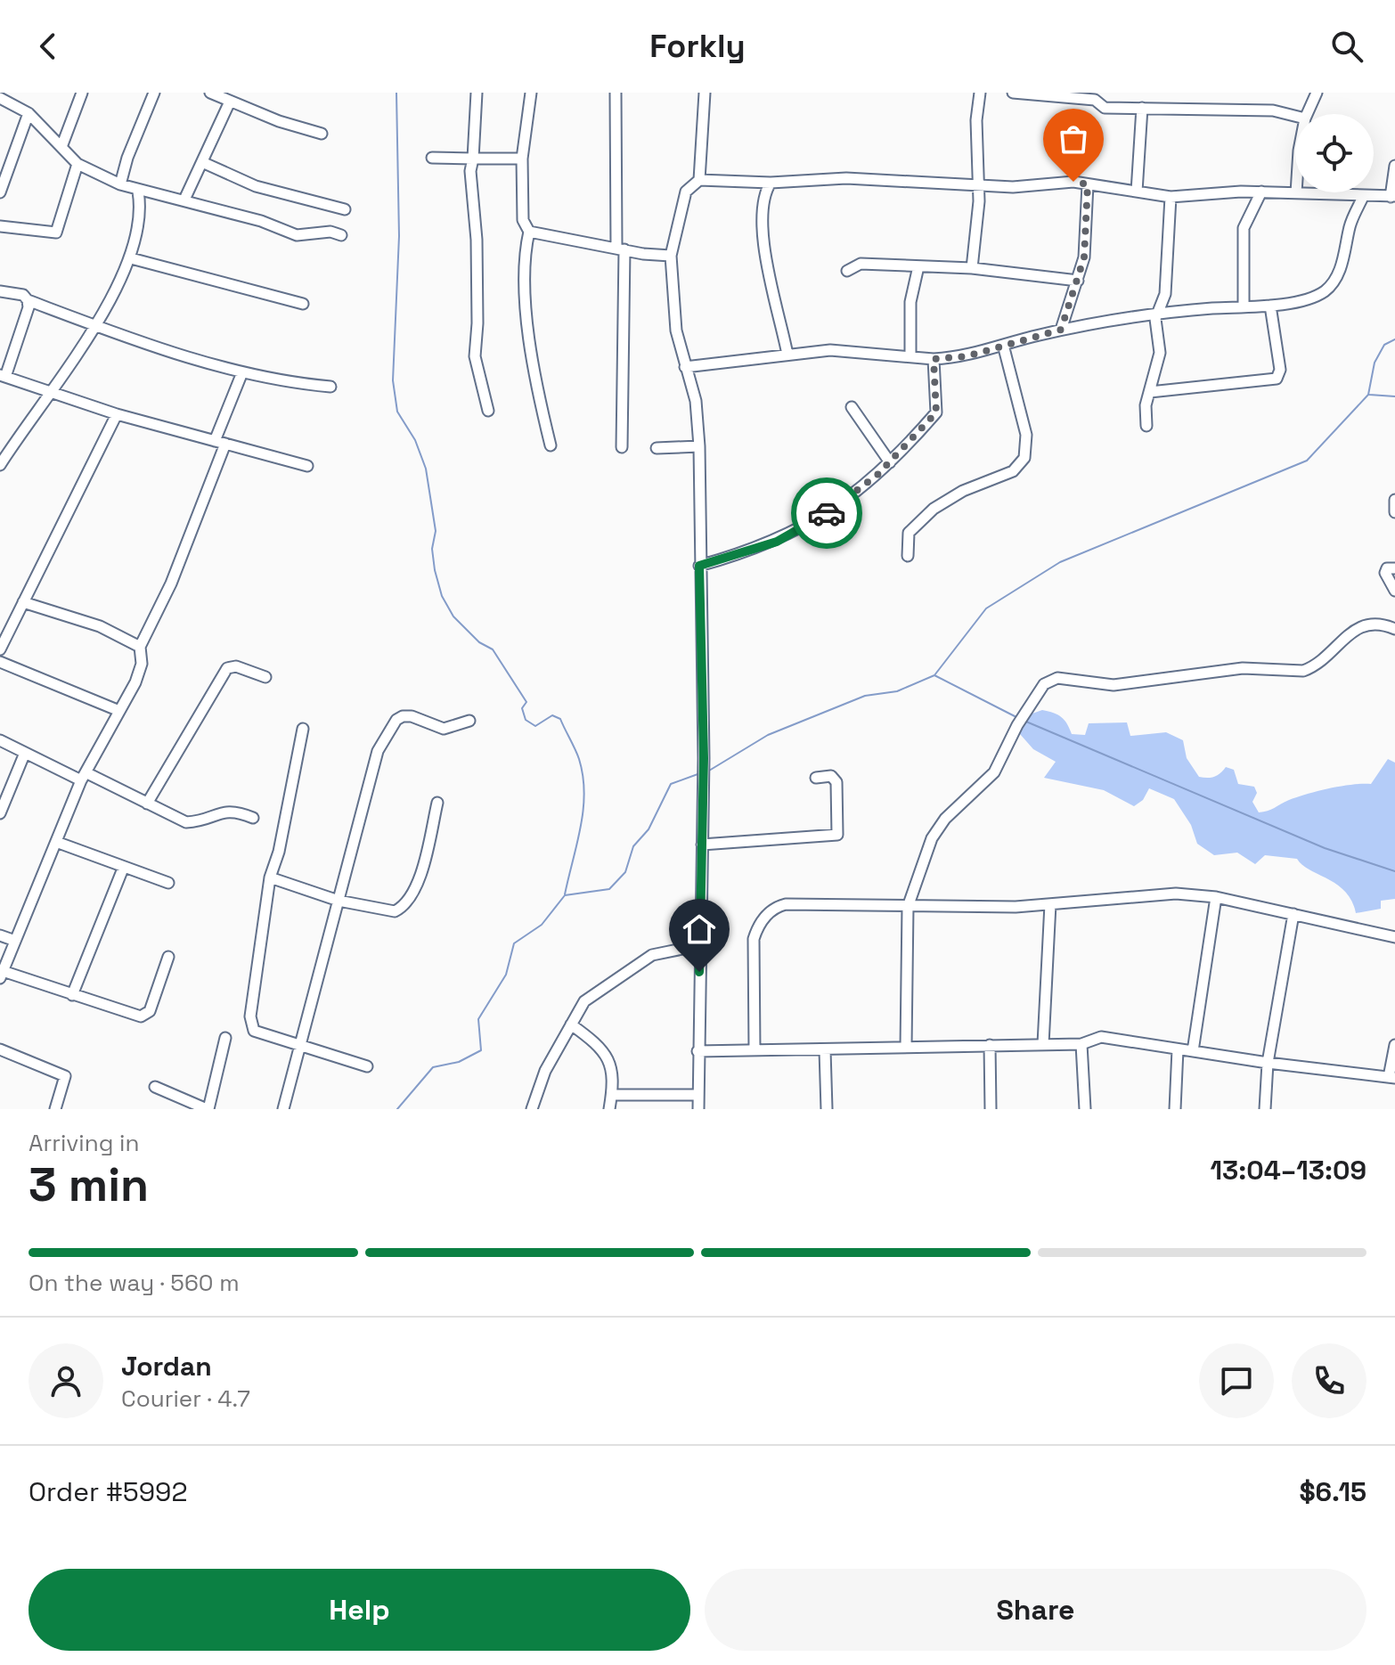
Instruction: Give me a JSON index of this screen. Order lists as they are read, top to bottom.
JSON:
{
  "page": {
    "header": "Forkly",
    "heading": ["3 min", "Arriving in", "13:04–13:09"],
    "panel": [
      "Jordan",
      "Courier · 4.7",
      "Order #5992",
      "$6.15"
    ],
    "bar": "On the way · 560 m",
    "buttons": ["Help", "Share"]
  }
}
